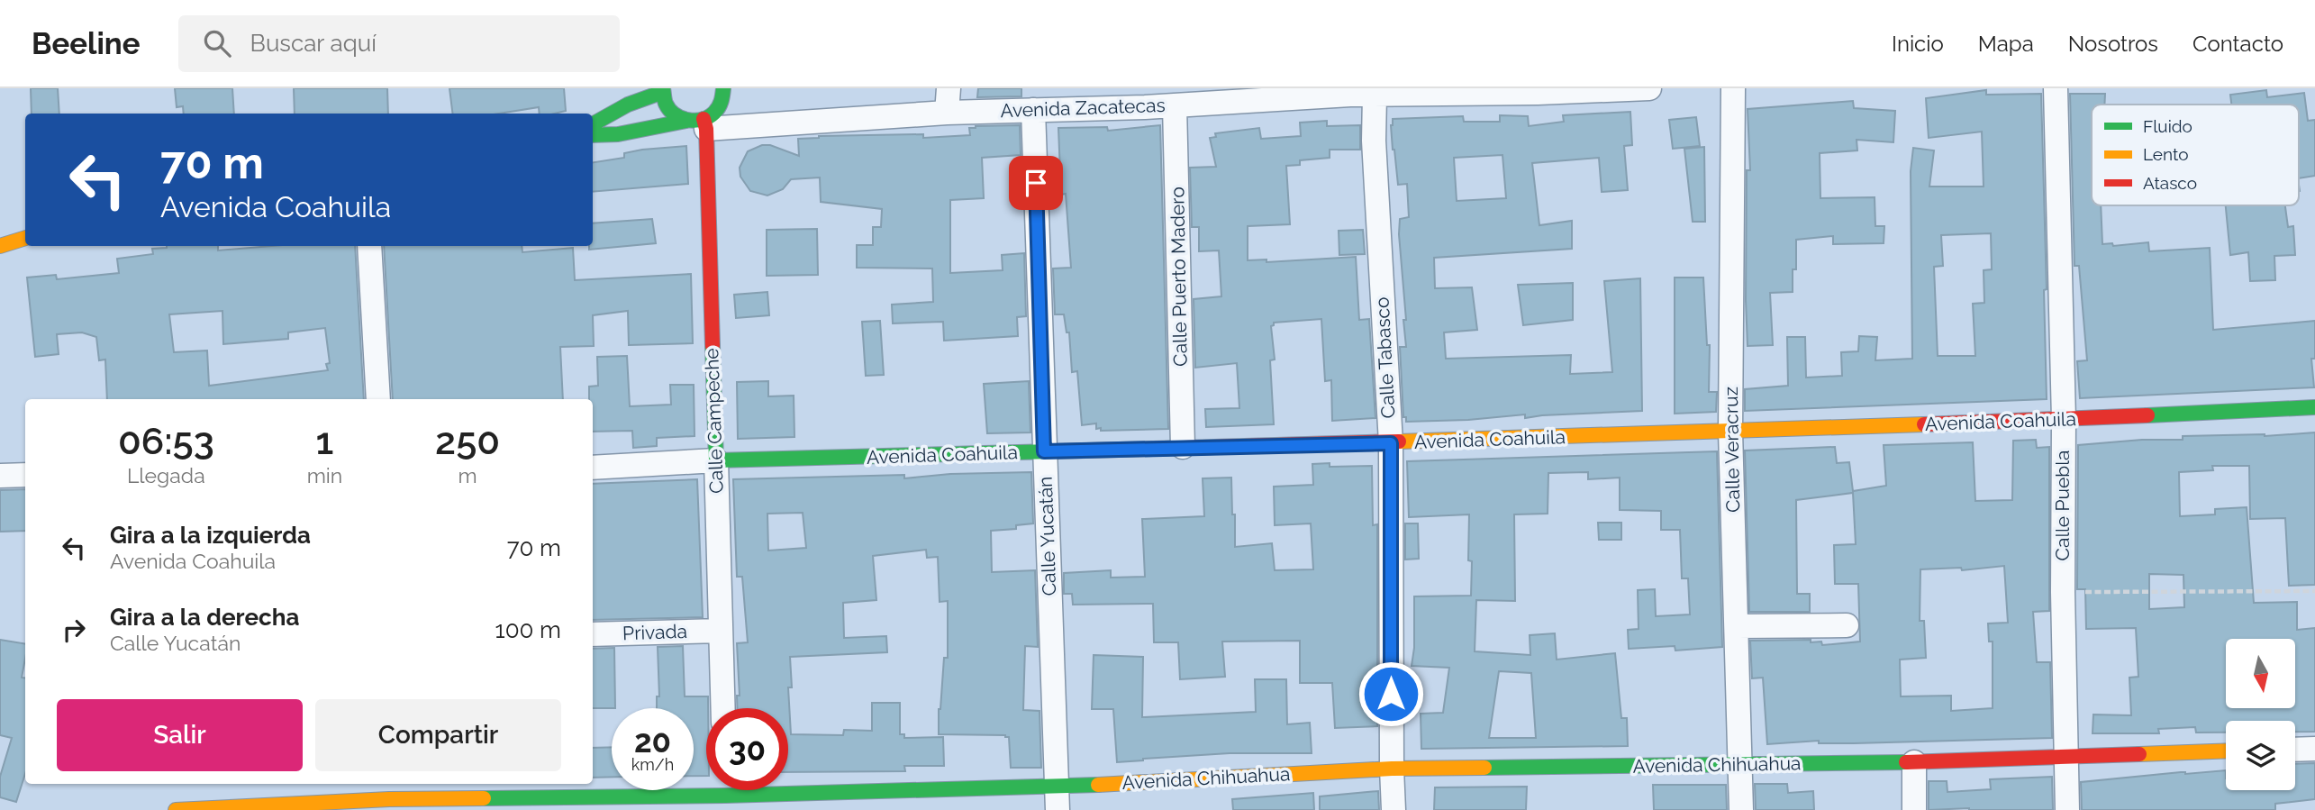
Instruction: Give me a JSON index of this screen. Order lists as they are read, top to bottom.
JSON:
{
  "streets": {
    "street": [
      "Avenida Zacatecas",
      "Calle Puerto Madero",
      "Calle Tabasco",
      "Calle Campeche",
      "Avenida Coahuila",
      "Calle Veracruz",
      "Calle Puebla",
      "Calle Yucatán",
      "Privada",
      "Avenida Chihuahua"
    ]
  },
  "crossings": [
    ["Avenida Zacatecas", "Calle Puerto Madero"],
    ["Avenida Zacatecas", "Calle Tabasco"],
    ["Avenida Zacatecas", "Calle Campeche"],
    ["Avenida Zacatecas", "Calle Yucatán"],
    ["Calle Puerto Madero", "Avenida Coahuila"],
    ["Calle Tabasco", "Avenida Coahuila"],
    ["Calle Tabasco", "Avenida Chihuahua"],
    ["Calle Campeche", "Avenida Coahuila"],
    ["Calle Campeche", "Privada"],
    ["Avenida Coahuila", "Calle Veracruz"],
    ["Avenida Coahuila", "Calle Puebla"],
    ["Avenida Coahuila", "Calle Yucatán"],
    ["Calle Veracruz", "Avenida Chihuahua"],
    ["Calle Puebla", "Avenida Chihuahua"],
    ["Calle Yucatán", "Avenida Chihuahua"]
  ],
  "legend": ["Fluido", "Lento", "Atasco"],
  "north": "bottom",
  "page": {
    "header": "Beeline",
    "search": "Buscar aquí",
    "nav": [
      "Inicio",
      "Mapa",
      "Nosotros",
      "Contacto"
    ],
    "turn": ["70 m", "Avenida Coahuila"],
    "eta": [
      "06:53",
      "Llegada",
      "1",
      "min",
      "250",
      "m"
    ],
    "list": [
      {
        "name": "Gira a la izquierda",
        "note": "Avenida Coahuila",
        "value": "70 m"
      },
      {
        "name": "Gira a la derecha",
        "note": "Calle Yucatán",
        "value": "100 m"
      }
    ],
    "buttons": ["Salir", "Compartir"],
    "speed": "20 km/h",
    "limit": "30"
  }
}
